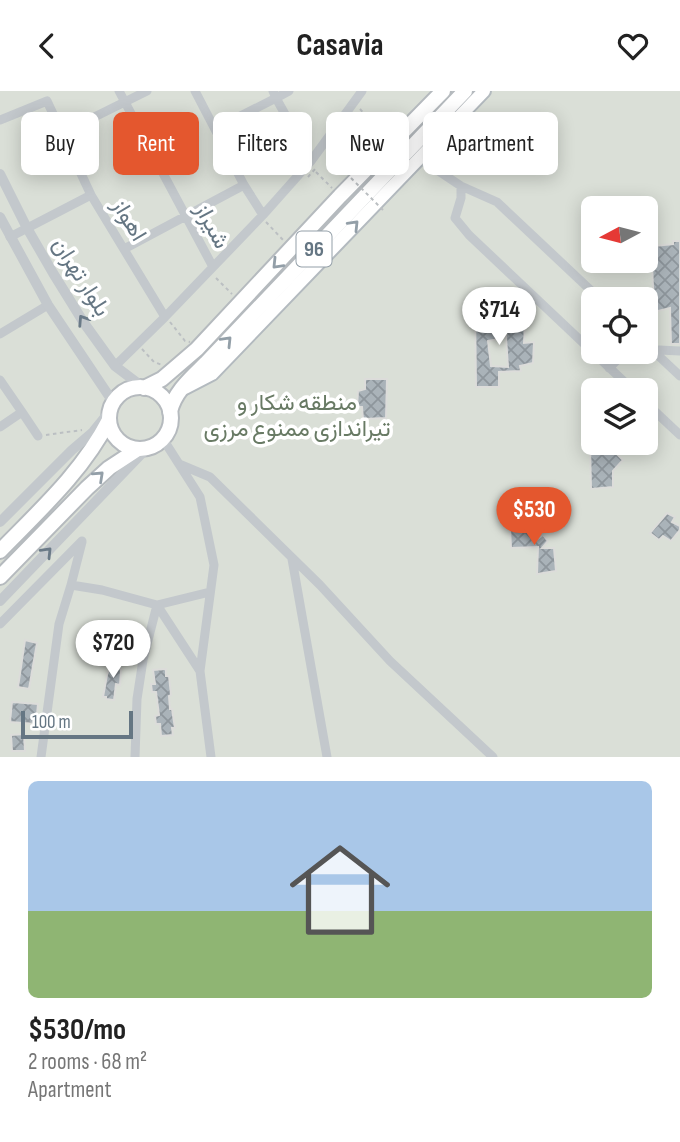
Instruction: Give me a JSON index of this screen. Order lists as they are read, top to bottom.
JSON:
{
  "streets": {
    "main road": ["96"],
    "street": ["اهواز", "شیراز", "بلوار تهران"]
  },
  "crossings": [
    ["96", "بلوار تهران"]
  ],
  "parks": ["منطقه شکار و تیراندازی ممنوع مرزی"],
  "scale_bar": "100 m",
  "north": "left",
  "page": {
    "header": "Casavia",
    "chip": [
      "Buy",
      "Rent",
      "Filters",
      "New",
      "Apartment"
    ],
    "price": ["$714", "$530", "$720"],
    "scale": "100 m",
    "list": [
      {
        "name": "$530/mo",
        "note": "2 rooms · 68 m² · Apartment"
      }
    ]
  }
}
